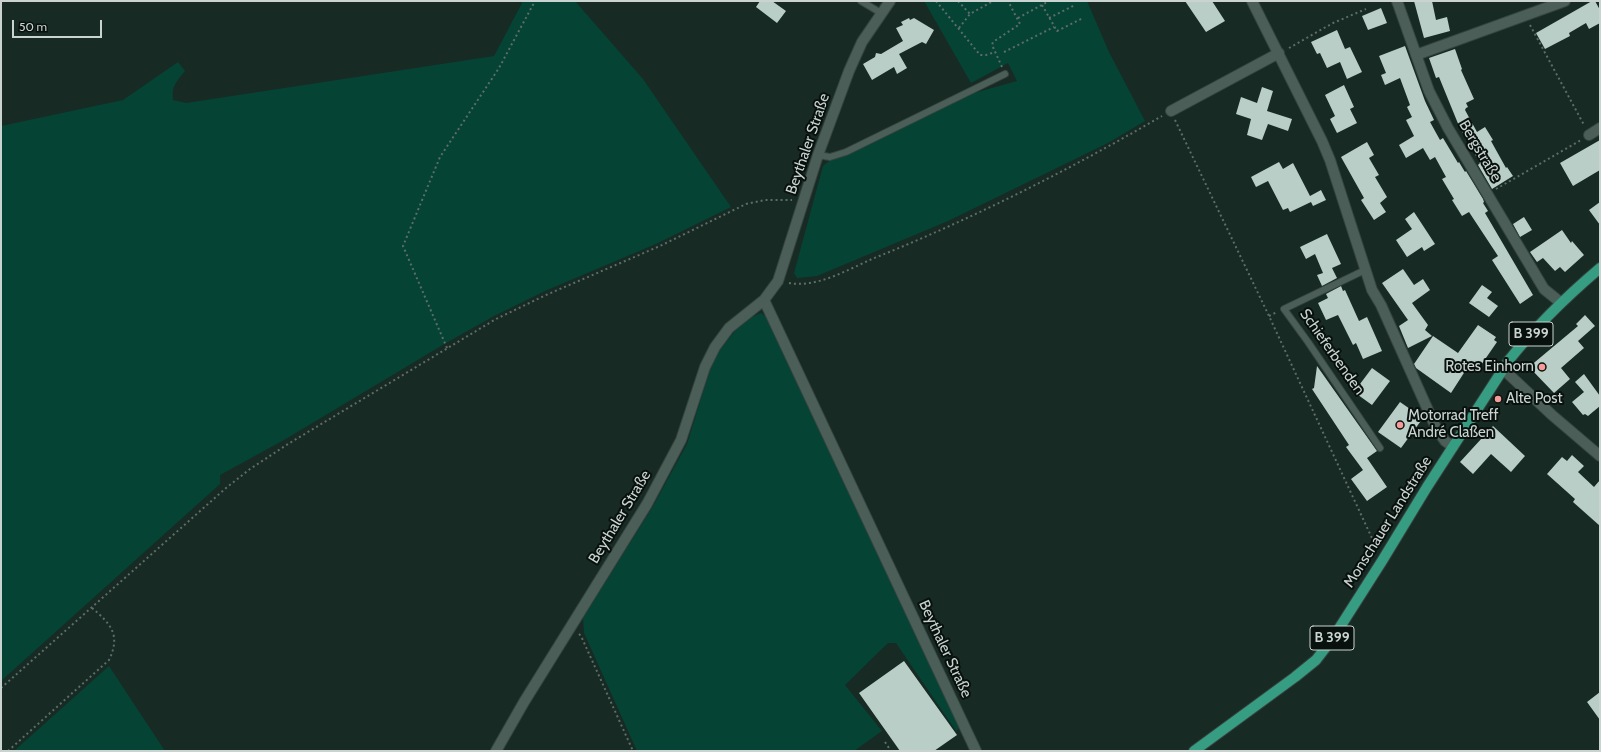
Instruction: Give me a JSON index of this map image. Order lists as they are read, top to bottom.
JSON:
{
  "streets": {
    "main road": ["B 399", "Monschauer Landstraße"],
    "street": ["Beythaler Straße", "Bergstraße"],
    "lane": ["Schieferbenden"]
  },
  "crossings": [
    ["Bergstraße", "Monschauer Landstraße"]
  ],
  "places": ["Rotes Einhorn", "Alte Post", "Motorrad Treff André Claßen"],
  "scale_bar": "50 m"
}
